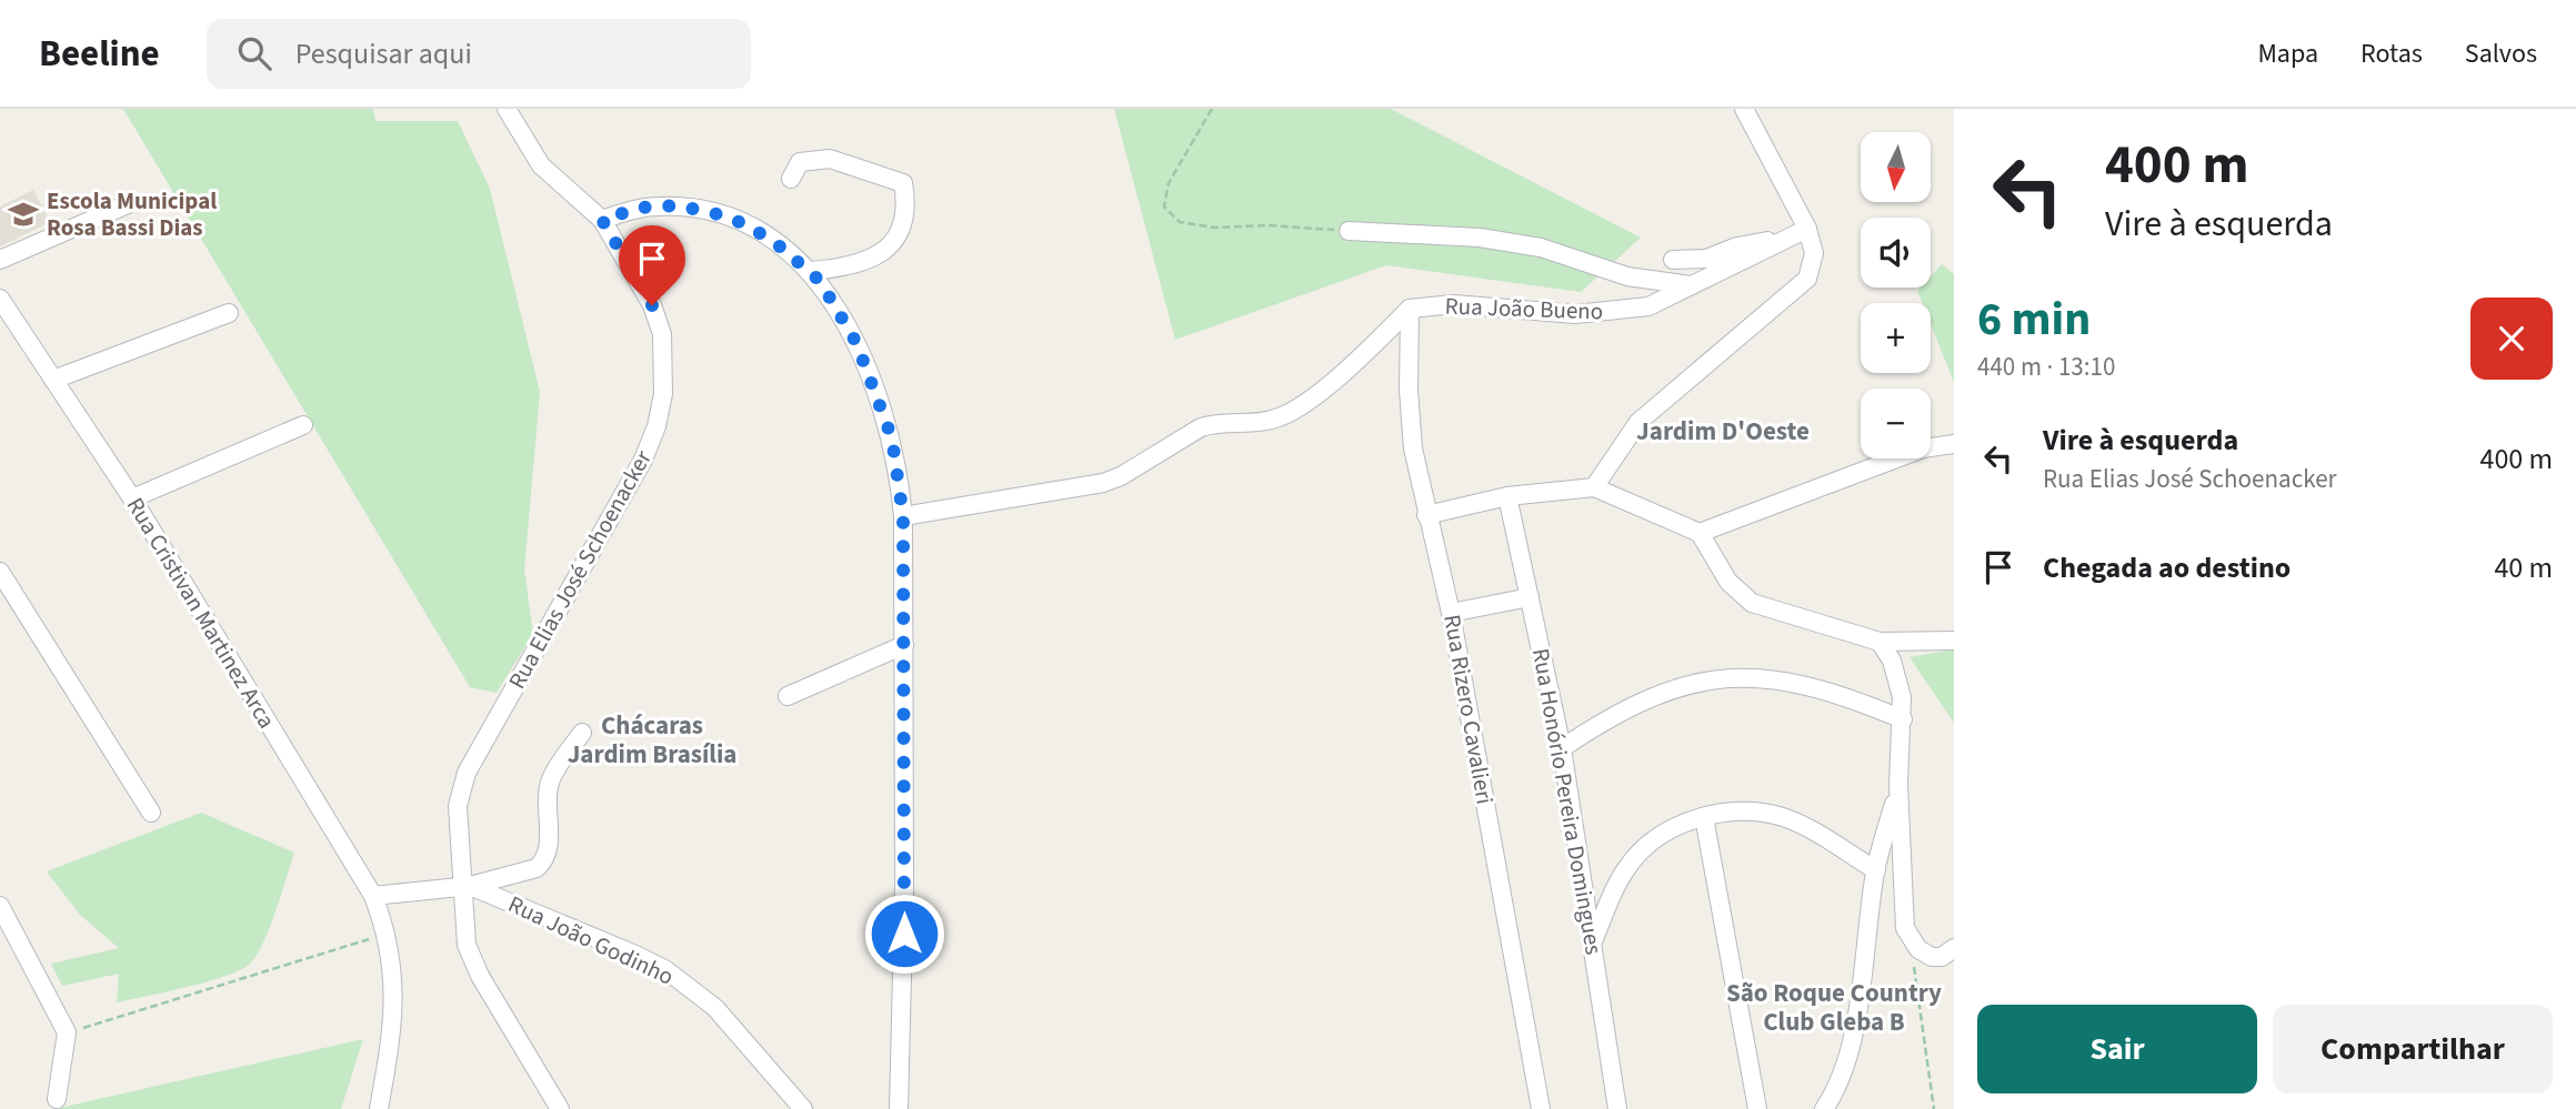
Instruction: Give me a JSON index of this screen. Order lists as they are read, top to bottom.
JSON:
{
  "streets": {
    "street": [
      "Rua João Bueno",
      "Rua Elias José Schoenacker",
      "Rua Cristivan Martinez Arca",
      "Rua Rizero Cavalieri",
      "Rua Honório Pereira Domingues",
      "Rua João Godinho"
    ]
  },
  "crossings": [
    ["Rua João Bueno", "Rua Rizero Cavalieri"],
    ["Rua Elias José Schoenacker", "Rua João Godinho"],
    ["Rua Cristivan Martinez Arca", "Rua João Godinho"]
  ],
  "districts": ["Jardim D'Oeste", "Chácaras Jardim Brasília", "São Roque Country Club Gleba B"],
  "places": {
    "school or university": ["Escola Municipal Rosa Bassi Dias"]
  },
  "north": "bottom",
  "page": {
    "header": "Beeline",
    "search": "Pesquisar aqui",
    "nav": ["Mapa", "Rotas", "Salvos"],
    "turn": ["400 m", "Vire à esquerda"],
    "map_buttons": ["+", "−"],
    "heading": ["6 min", "440 m · 13:10"],
    "list": [
      {
        "name": "Vire à esquerda",
        "note": "Rua Elias José Schoenacker",
        "value": "400 m"
      },
      {
        "name": "Chegada ao destino",
        "value": "40 m"
      }
    ],
    "buttons": ["Sair", "Compartilhar"]
  }
}
